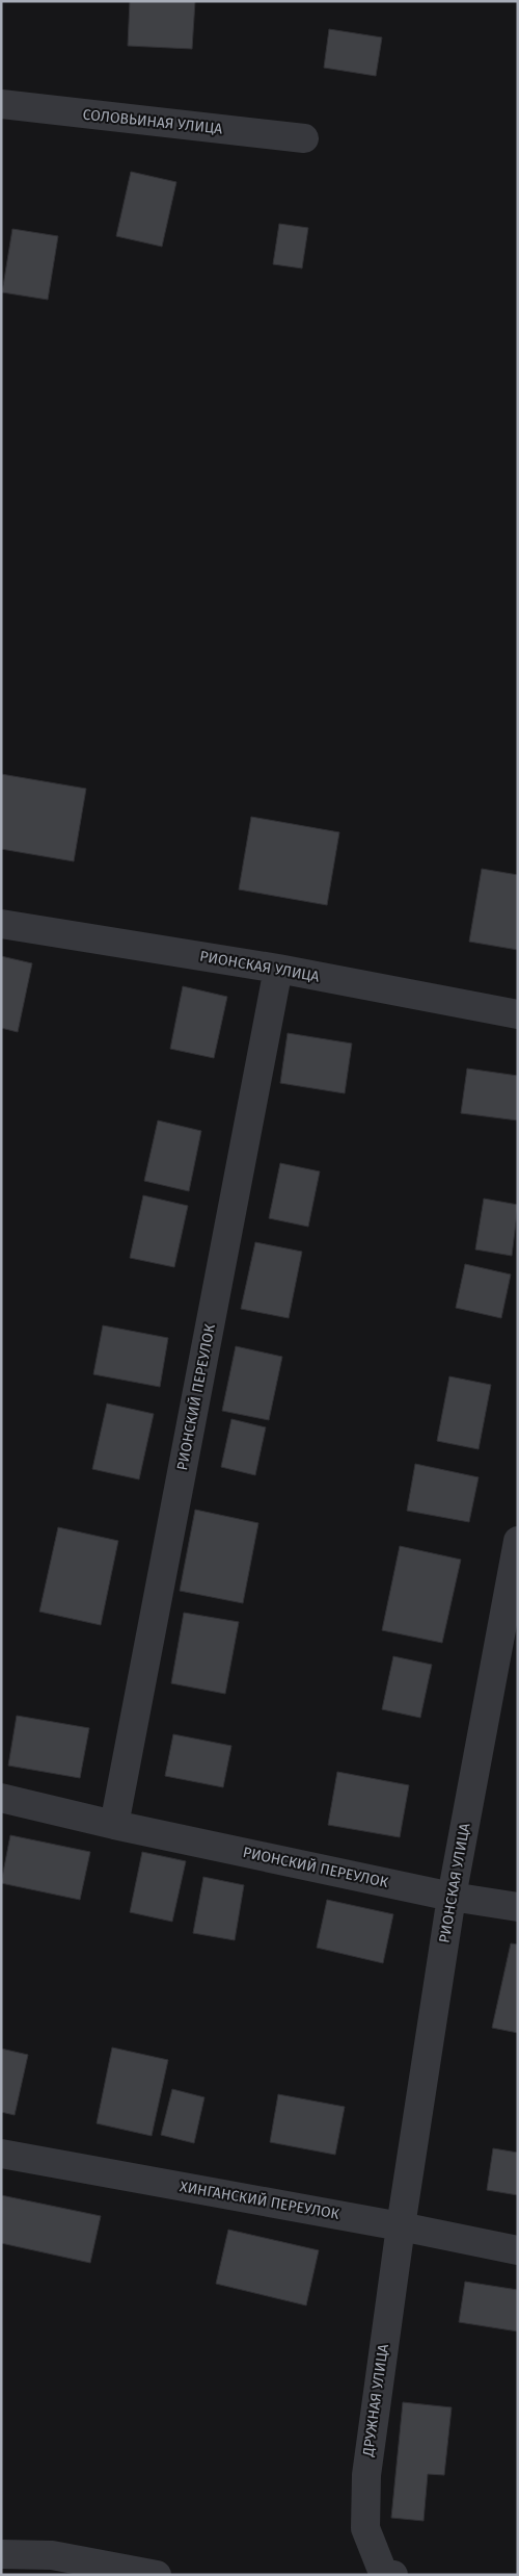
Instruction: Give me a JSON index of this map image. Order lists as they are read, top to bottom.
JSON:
{
  "streets": {
    "street": [
      "СОЛОВЬИНАЯ УЛИЦА",
      "РИОНСКАЯ УЛИЦА",
      "РИОНСКИЙ ПЕРЕУЛОК",
      "ХИНГАНСКИЙ ПЕРЕУЛОК",
      "ДРУЖНАЯ УЛИЦА"
    ]
  },
  "crossings": [
    ["РИОНСКАЯ УЛИЦА", "РИОНСКИЙ ПЕРЕУЛОК"],
    ["РИОНСКАЯ УЛИЦА", "ХИНГАНСКИЙ ПЕРЕУЛОК"],
    ["РИОНСКАЯ УЛИЦА", "ДРУЖНАЯ УЛИЦА"],
    ["ХИНГАНСКИЙ ПЕРЕУЛОК", "ДРУЖНАЯ УЛИЦА"]
  ]
}
